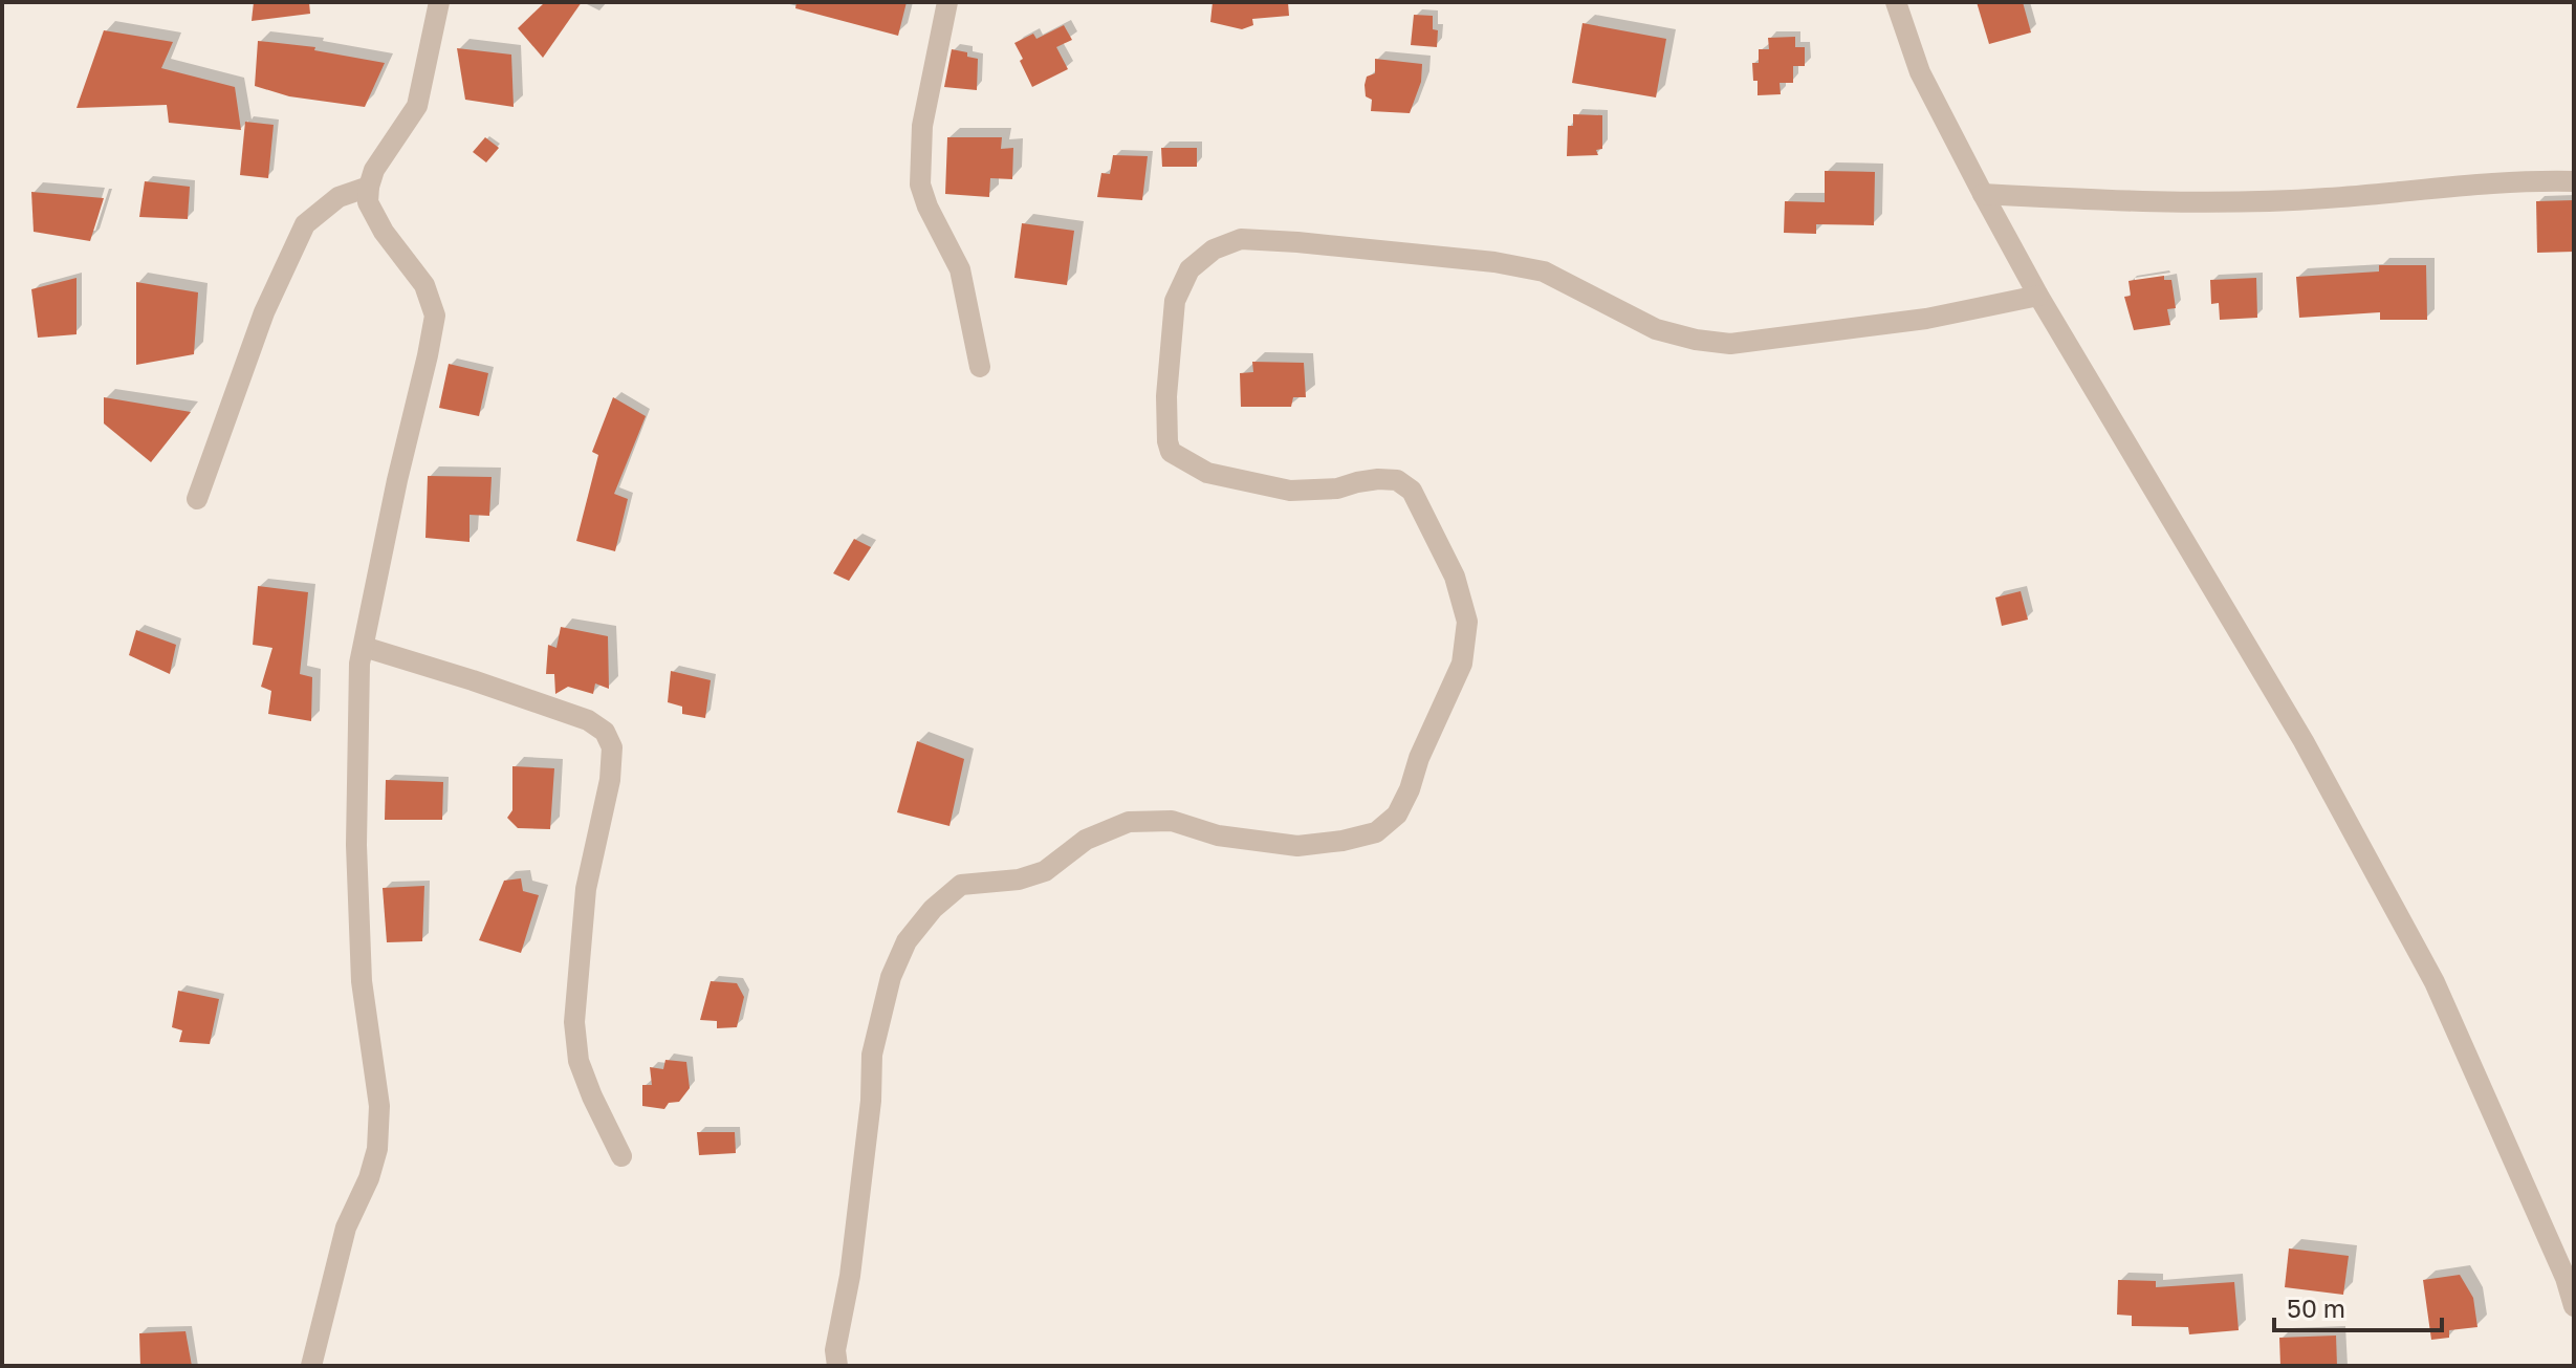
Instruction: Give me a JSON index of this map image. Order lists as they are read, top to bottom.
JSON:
{
  "scale_bar": "50 m"
}
